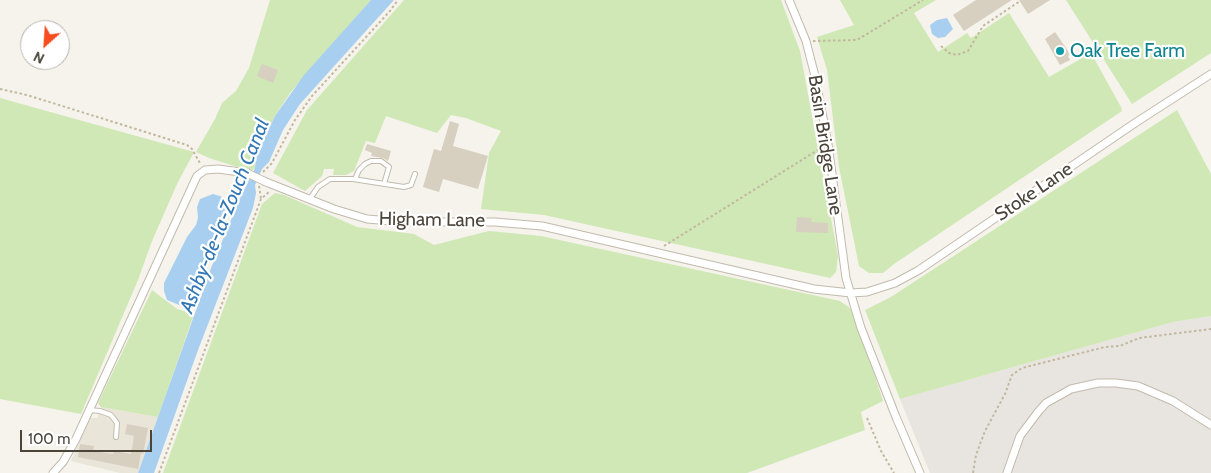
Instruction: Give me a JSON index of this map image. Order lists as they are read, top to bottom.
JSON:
{
  "streets": {
    "street": ["Basin Bridge Lane", "Stoke Lane", "Higham Lane"]
  },
  "crossings": [
    ["Basin Bridge Lane", "Stoke Lane"],
    ["Basin Bridge Lane", "Higham Lane"],
    ["Stoke Lane", "Higham Lane"]
  ],
  "water": ["Ashby-de-la-Zouch Canal"],
  "places": ["Oak Tree Farm"],
  "scale_bar": "100 m",
  "north": "bottom left"
}
